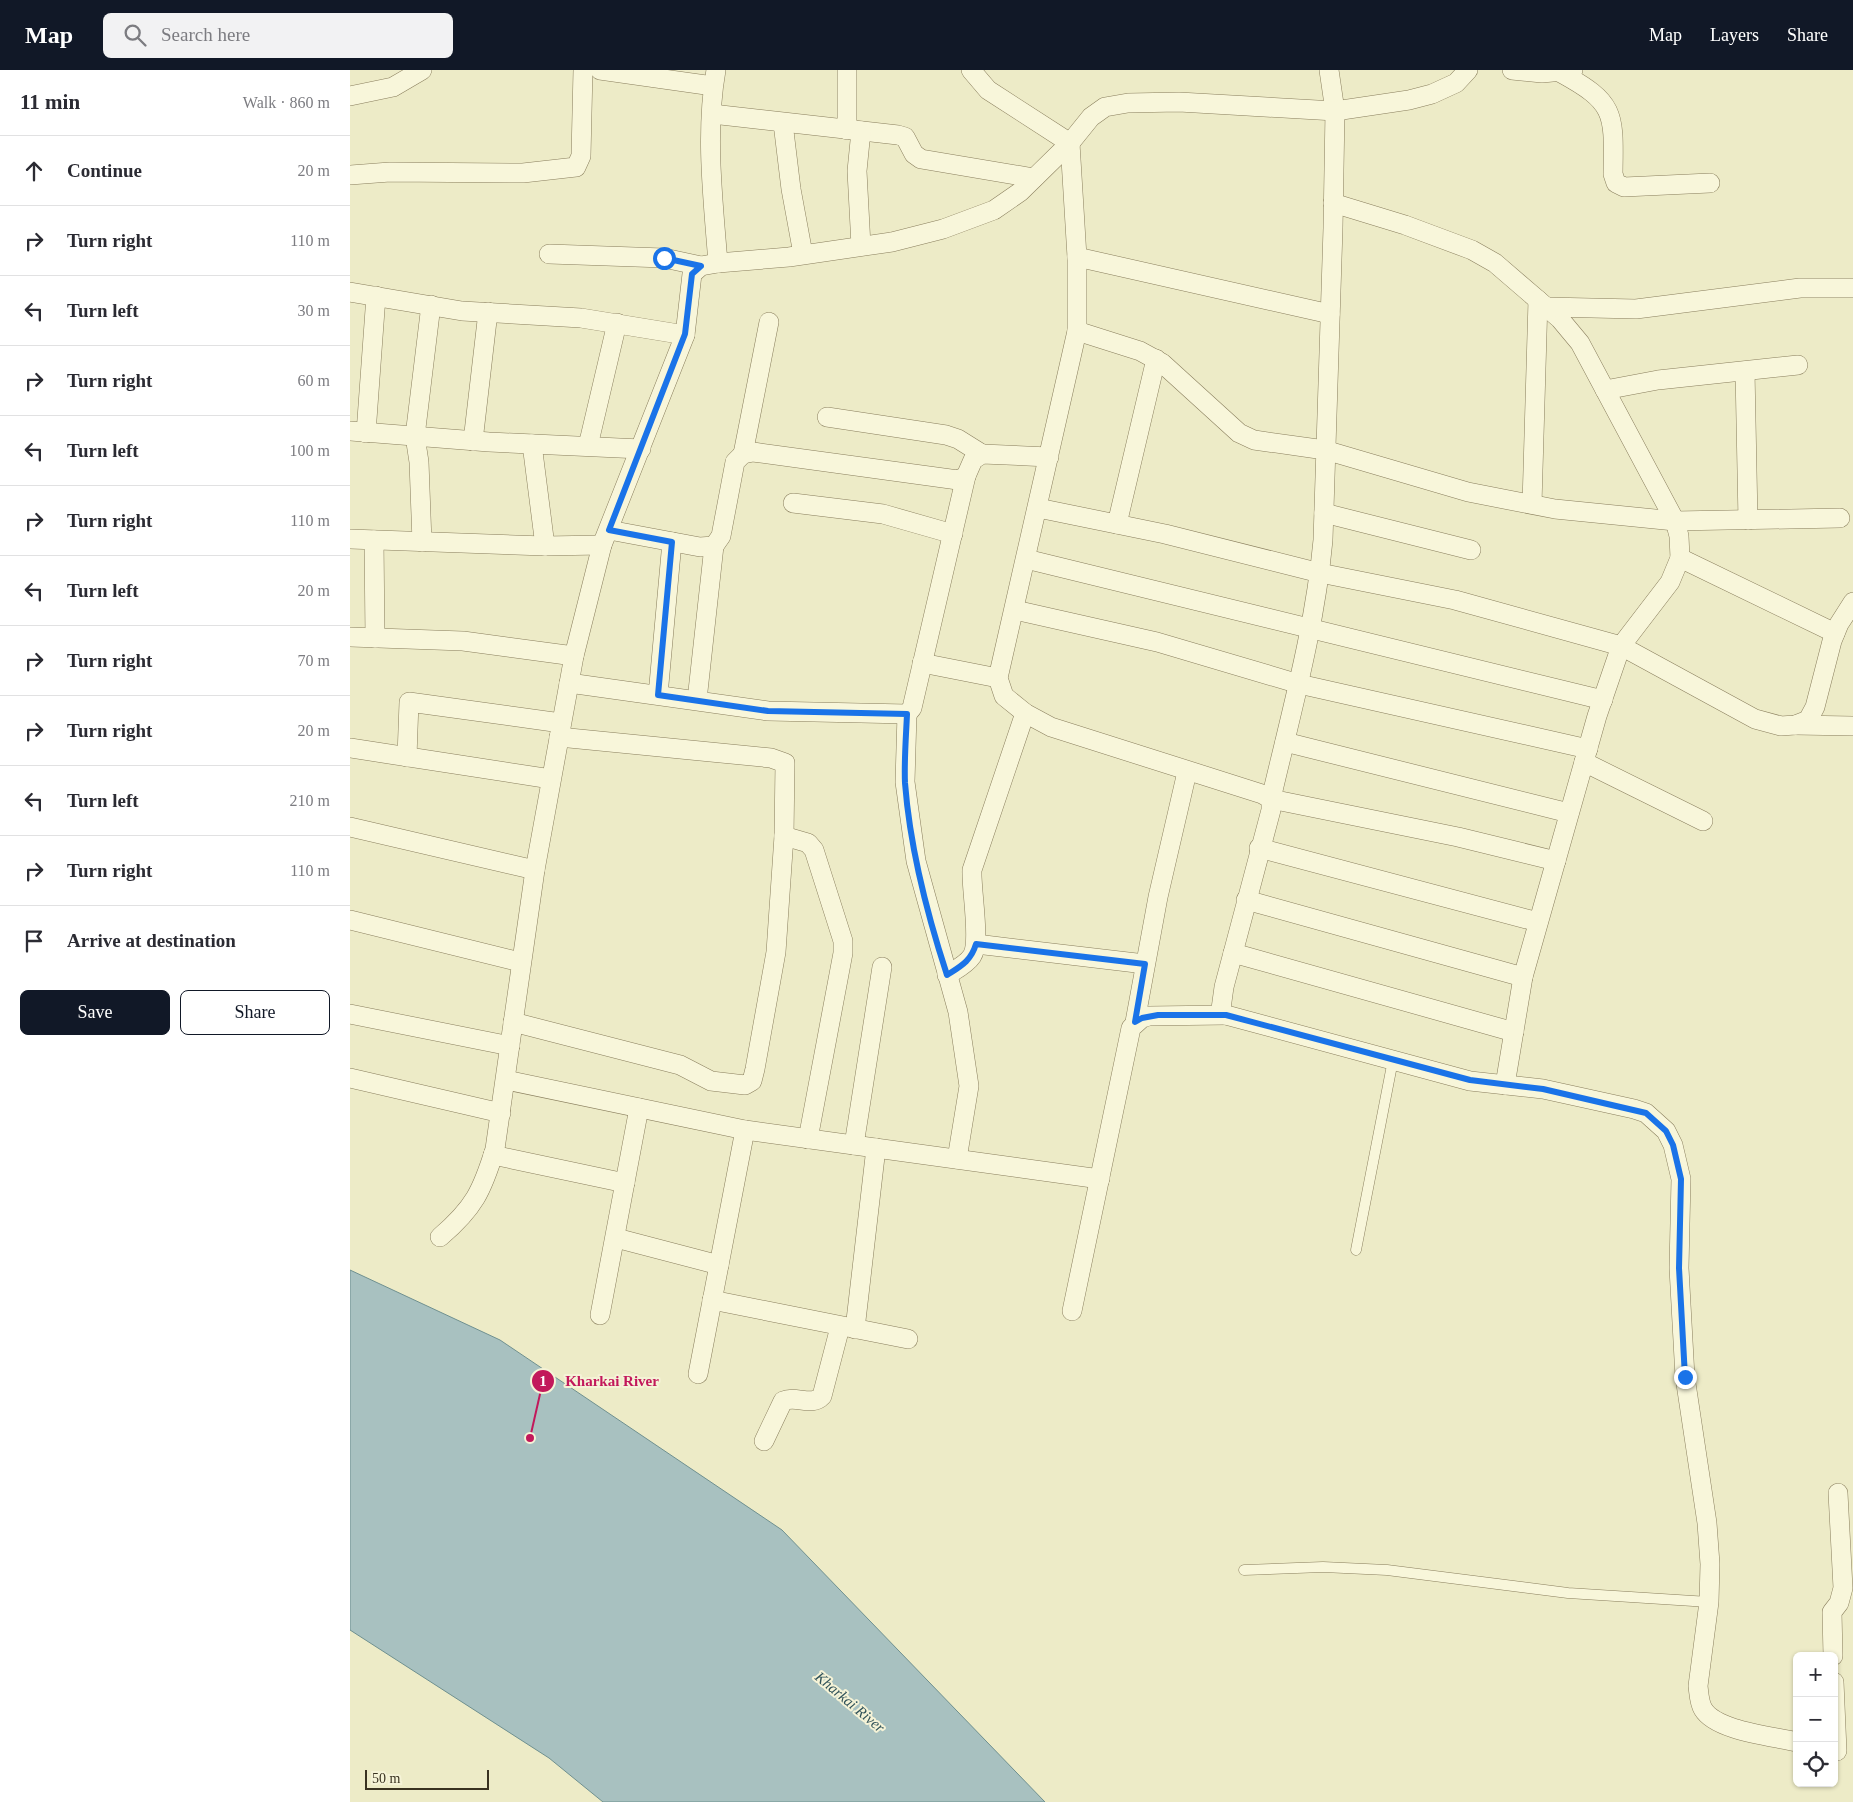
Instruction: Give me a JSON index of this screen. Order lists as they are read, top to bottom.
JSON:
{
  "water": ["Kharkai River"],
  "places": ["Kharkai River"],
  "scale_bar": "50 m",
  "page": {
    "header": "Map",
    "search": "Search here",
    "nav": ["Map", "Layers", "Share"],
    "heading": ["11 min", "Walk · 860 m"],
    "list": [
      ["Continue", "20 m"],
      ["Turn right", "110 m"],
      ["Turn left", "30 m"],
      ["Turn right", "60 m"],
      ["Turn left", "100 m"],
      ["Turn right", "110 m"],
      ["Turn left", "20 m"],
      ["Turn right", "70 m"],
      ["Turn right", "20 m"],
      ["Turn left", "210 m"],
      ["Turn right", "110 m"],
      "Arrive at destination"
    ],
    "buttons": ["Save", "Share"],
    "map_buttons": ["+", "−"],
    "scale": "50 m"
  }
}
